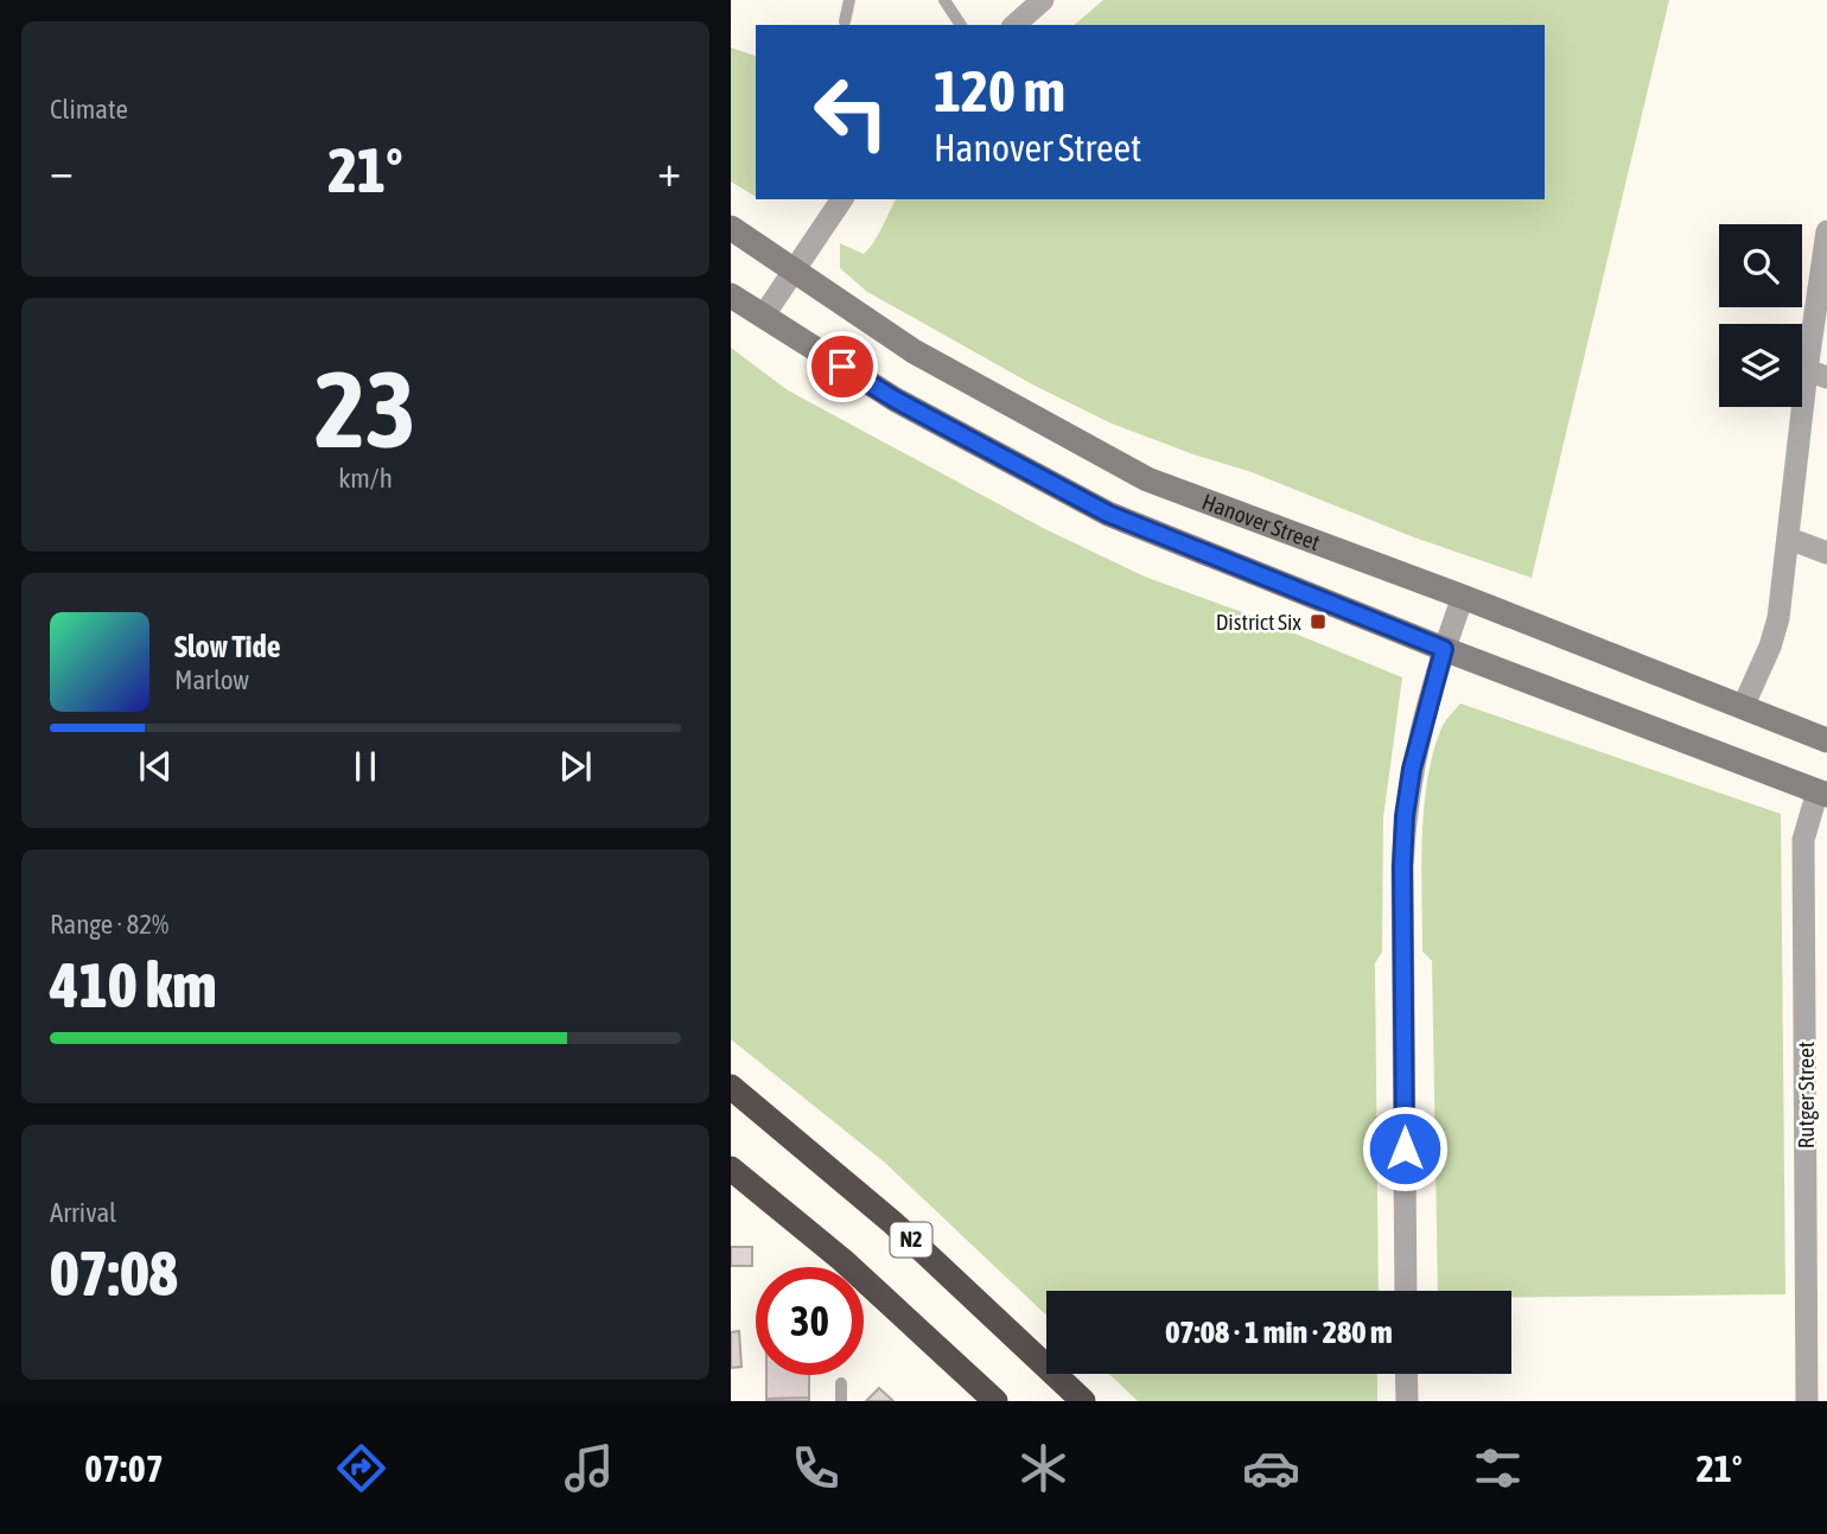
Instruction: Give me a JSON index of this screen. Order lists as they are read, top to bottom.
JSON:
{
  "streets": {
    "highway": ["N2"],
    "street": ["Hanover Street", "Rutger Street"]
  },
  "places": {
    "transit": ["District Six"]
  },
  "page": {
    "tile": [
      "Climate",
      ["23", "km/h"],
      ["Range · 82%", "410 km"],
      ["Arrival", "07:08"]
    ],
    "turn": ["120 m", "Hanover Street"],
    "heat": ["−", "21°", "+"],
    "song": ["Slow Tide", "Marlow"],
    "limit": "30",
    "trip": "07:08 · 1 min · 280 m",
    "tabs": ["07:07", "21°"]
  }
}
